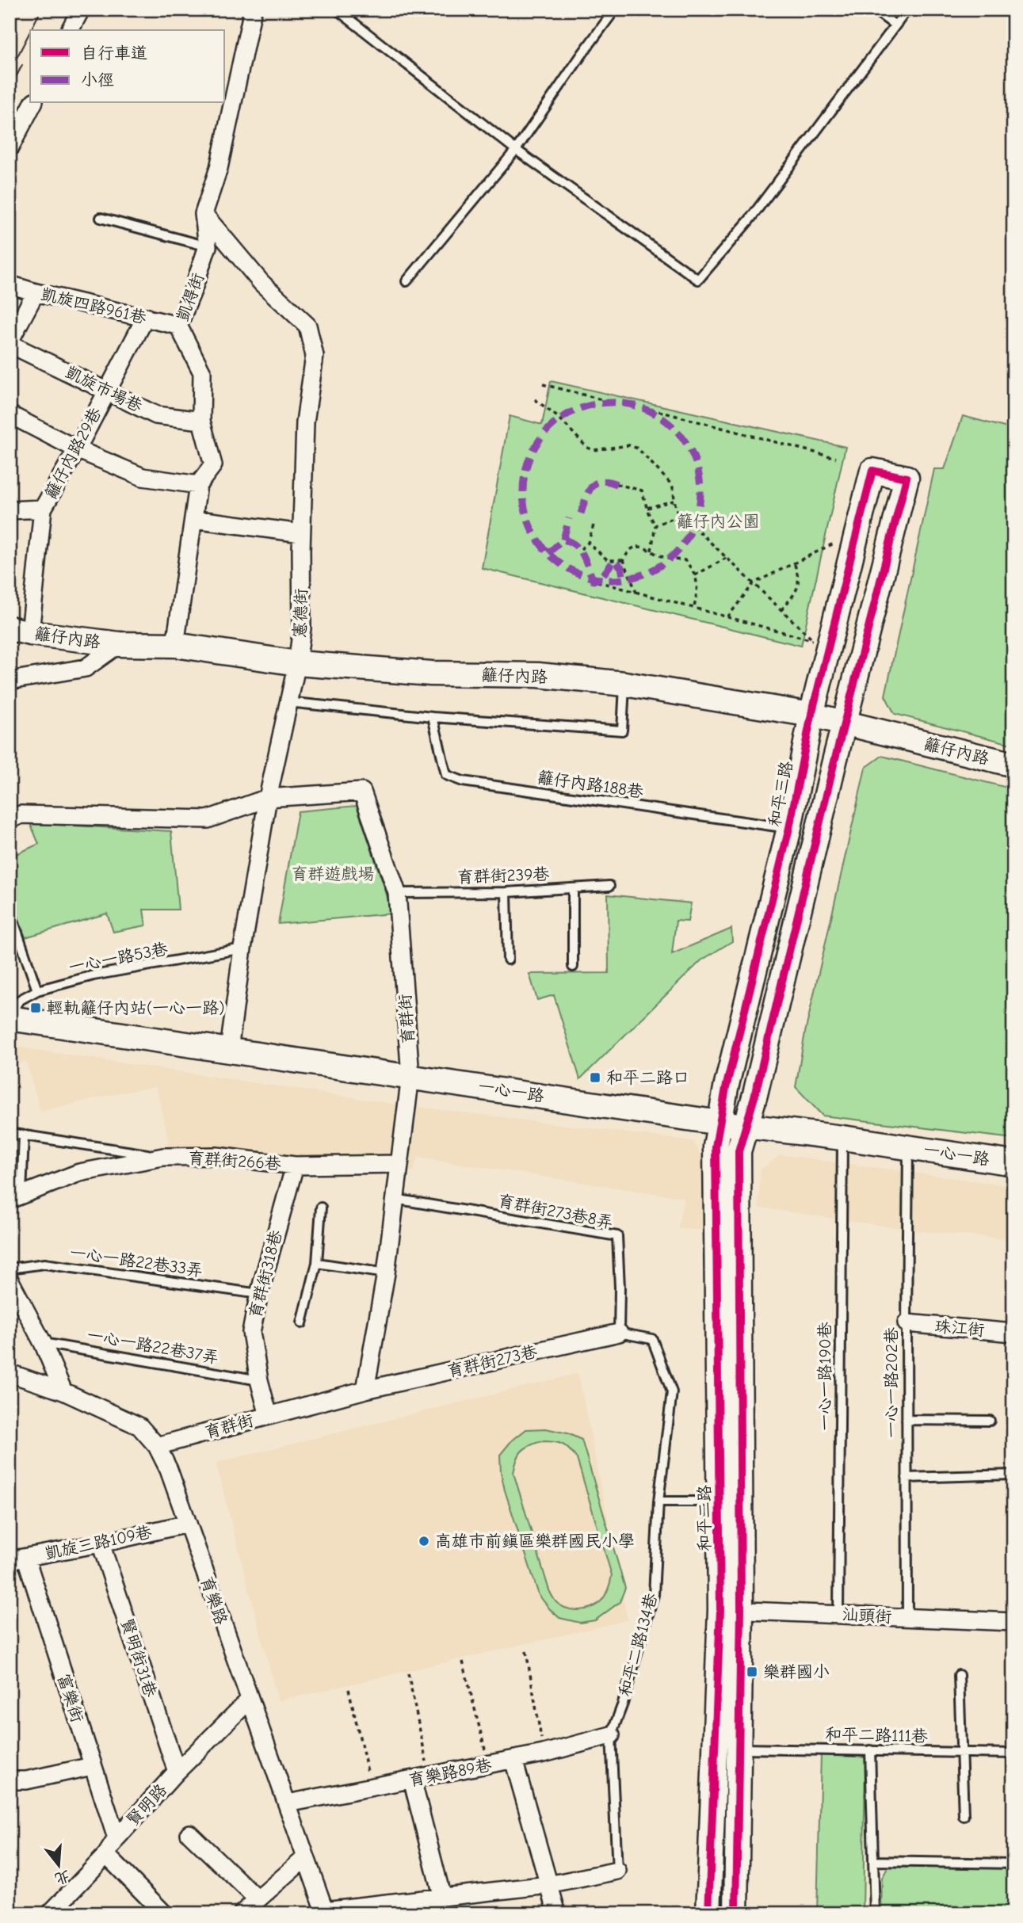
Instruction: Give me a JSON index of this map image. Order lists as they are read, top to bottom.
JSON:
{
  "streets": {
    "street": [
      "凱得街",
      "凱旋四路961巷",
      "凱旋市場巷",
      "籬仔內路29巷",
      "憲德街",
      "籬仔內路",
      "和平三路",
      "育群街",
      "一心一路",
      "育群街266巷",
      "育群街318巷",
      "珠江街",
      "育群街273巷",
      "和平二路",
      "凱旋三路109巷",
      "育樂路",
      "汕頭街",
      "賢明街31巷",
      "富樂街",
      "育樂路89巷",
      "賢明路"
    ],
    "lane": [
      "籬仔內路188巷",
      "育群街239巷",
      "一心一路53巷",
      "育群街273巷8弄",
      "一心一路22巷33弄",
      "一心一路22巷37弄",
      "一心一路190巷",
      "一心一路202巷",
      "和平二路134巷",
      "和平二路111巷"
    ]
  },
  "crossings": [
    ["凱得街", "凱旋四路961巷"],
    ["凱得街", "凱旋市場巷"],
    ["凱得街", "憲德街"],
    ["凱得街", "籬仔內路"],
    ["凱旋四路961巷", "籬仔內路29巷"],
    ["凱旋市場巷", "籬仔內路29巷"],
    ["籬仔內路29巷", "籬仔內路"],
    ["憲德街", "籬仔內路"],
    ["憲德街", "一心一路53巷"],
    ["憲德街", "育群街"],
    ["憲德街", "一心一路"],
    ["籬仔內路", "和平三路"],
    ["籬仔內路188巷", "和平三路"],
    ["和平三路", "一心一路"],
    ["和平三路", "和平二路"],
    ["育群街239巷", "育群街"],
    ["一心一路53巷", "一心一路"],
    ["育群街", "一心一路"],
    ["育群街", "育群街266巷"],
    ["育群街", "育群街273巷8弄"],
    ["育群街", "育群街318巷"],
    ["育群街", "育群街273巷"],
    ["育群街", "育樂路"],
    ["一心一路", "一心一路190巷"],
    ["一心一路", "一心一路202巷"],
    ["一心一路", "和平二路"],
    ["育群街266巷", "育群街318巷"],
    ["育群街273巷8弄", "育群街273巷"],
    ["一心一路22巷33弄", "育群街318巷"],
    ["育群街318巷", "一心一路22巷37弄"],
    ["珠江街", "一心一路202巷"],
    ["一心一路190巷", "汕頭街"],
    ["一心一路202巷", "汕頭街"],
    ["和平二路", "汕頭街"],
    ["和平二路", "和平二路111巷"],
    ["凱旋三路109巷", "育樂路"],
    ["凱旋三路109巷", "賢明街31巷"],
    ["凱旋三路109巷", "富樂街"],
    ["育樂路", "育樂路89巷"],
    ["育樂路", "賢明路"],
    ["和平二路134巷", "育樂路89巷"],
    ["賢明街31巷", "賢明路"],
    ["富樂街", "賢明路"]
  ],
  "parks": ["籬仔內公園", "育群遊戲場"],
  "places": {
    "transit": ["輕軌籬仔內站(一心一路)", "和平二路口", "樂群國小"],
    "other": ["高雄市前鎮區樂群國民小學"]
  },
  "legend": ["自行車道", "小徑"],
  "north": "bottom"
}
